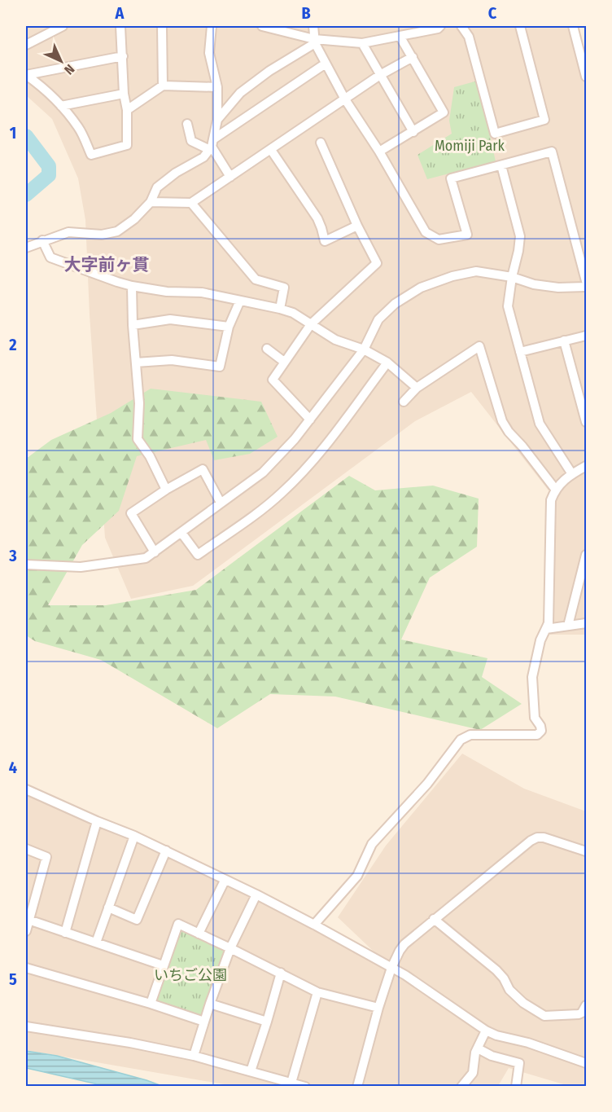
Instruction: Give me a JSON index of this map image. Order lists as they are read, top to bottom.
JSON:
{
  "districts": ["大字前ヶ貫"],
  "parks": ["Momiji Park", "いちご公園"],
  "north": "bottom right",
  "grid": {
    "columns": ["A", "B", "C"],
    "rows": [
      "1",
      "2",
      "3",
      "4",
      "5"
    ]
  }
}
